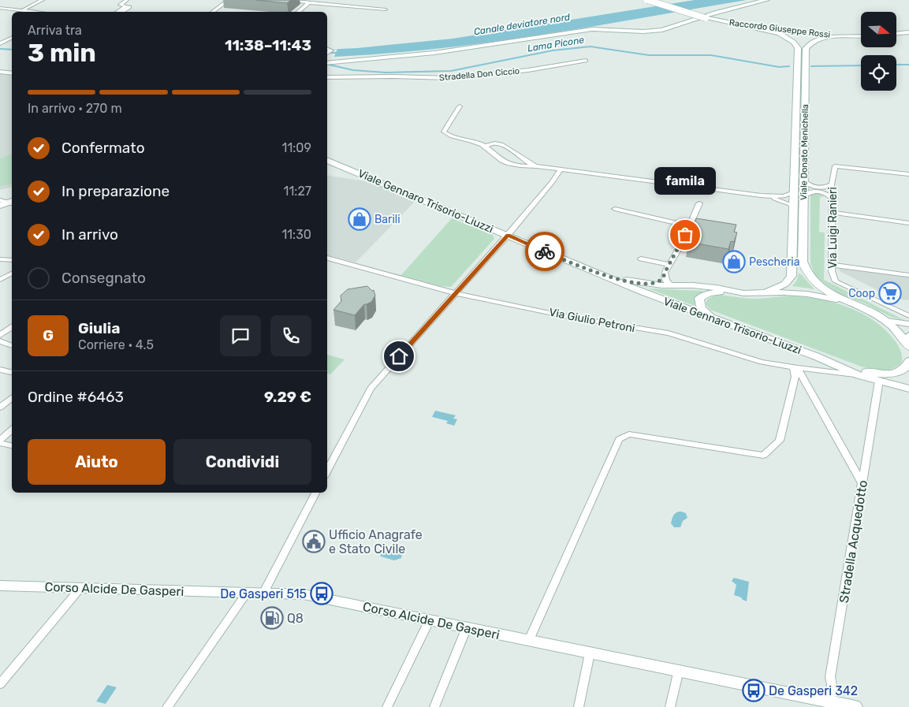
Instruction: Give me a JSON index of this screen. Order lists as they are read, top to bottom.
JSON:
{
  "streets": {
    "main road": [
      "Raccordo Giuseppe Rossi",
      "Viale Donato Menichella",
      "Viale Gennaro Trisorio-Liuzzi",
      "Corso Alcide De Gasperi"
    ],
    "street": [
      "Stradella Don Ciccio",
      "Via Luigi Ranieri",
      "Via Giulio Petroni",
      "Stradella Acquedotto"
    ]
  },
  "crossings": [
    ["Raccordo Giuseppe Rossi", "Viale Donato Menichella"],
    ["Viale Donato Menichella", "Viale Gennaro Trisorio-Liuzzi"],
    ["Viale Gennaro Trisorio-Liuzzi", "Via Giulio Petroni"],
    ["Viale Gennaro Trisorio-Liuzzi", "Stradella Acquedotto"],
    ["Stradella Acquedotto", "Corso Alcide De Gasperi"]
  ],
  "water": ["Canale deviatore nord", "Lama Picone"],
  "places": {
    "shop": ["Barili", "Pescheria"],
    "other": ["famila"],
    "supermarket": ["Coop"],
    "public building": ["Ufficio Anagrafe e Stato Civile"],
    "bus stop": ["De Gasperi 515", "De Gasperi 342"],
    "fuel station": ["Q8"]
  },
  "north": "right",
  "page": {
    "heading": ["3 min", "Arriva tra", "11:38–11:43"],
    "panel": [
      "Giulia",
      "Corriere · 4.5",
      "Ordine #6463",
      "9.29 €"
    ],
    "bar": "In arrivo · 270 m",
    "list": [
      ["Confermato", "11:09"],
      ["In preparazione", "11:27"],
      ["In arrivo", "11:30"],
      "Consegnato"
    ],
    "bubble": "famila",
    "round": "G",
    "buttons": ["Aiuto", "Condividi"]
  }
}
